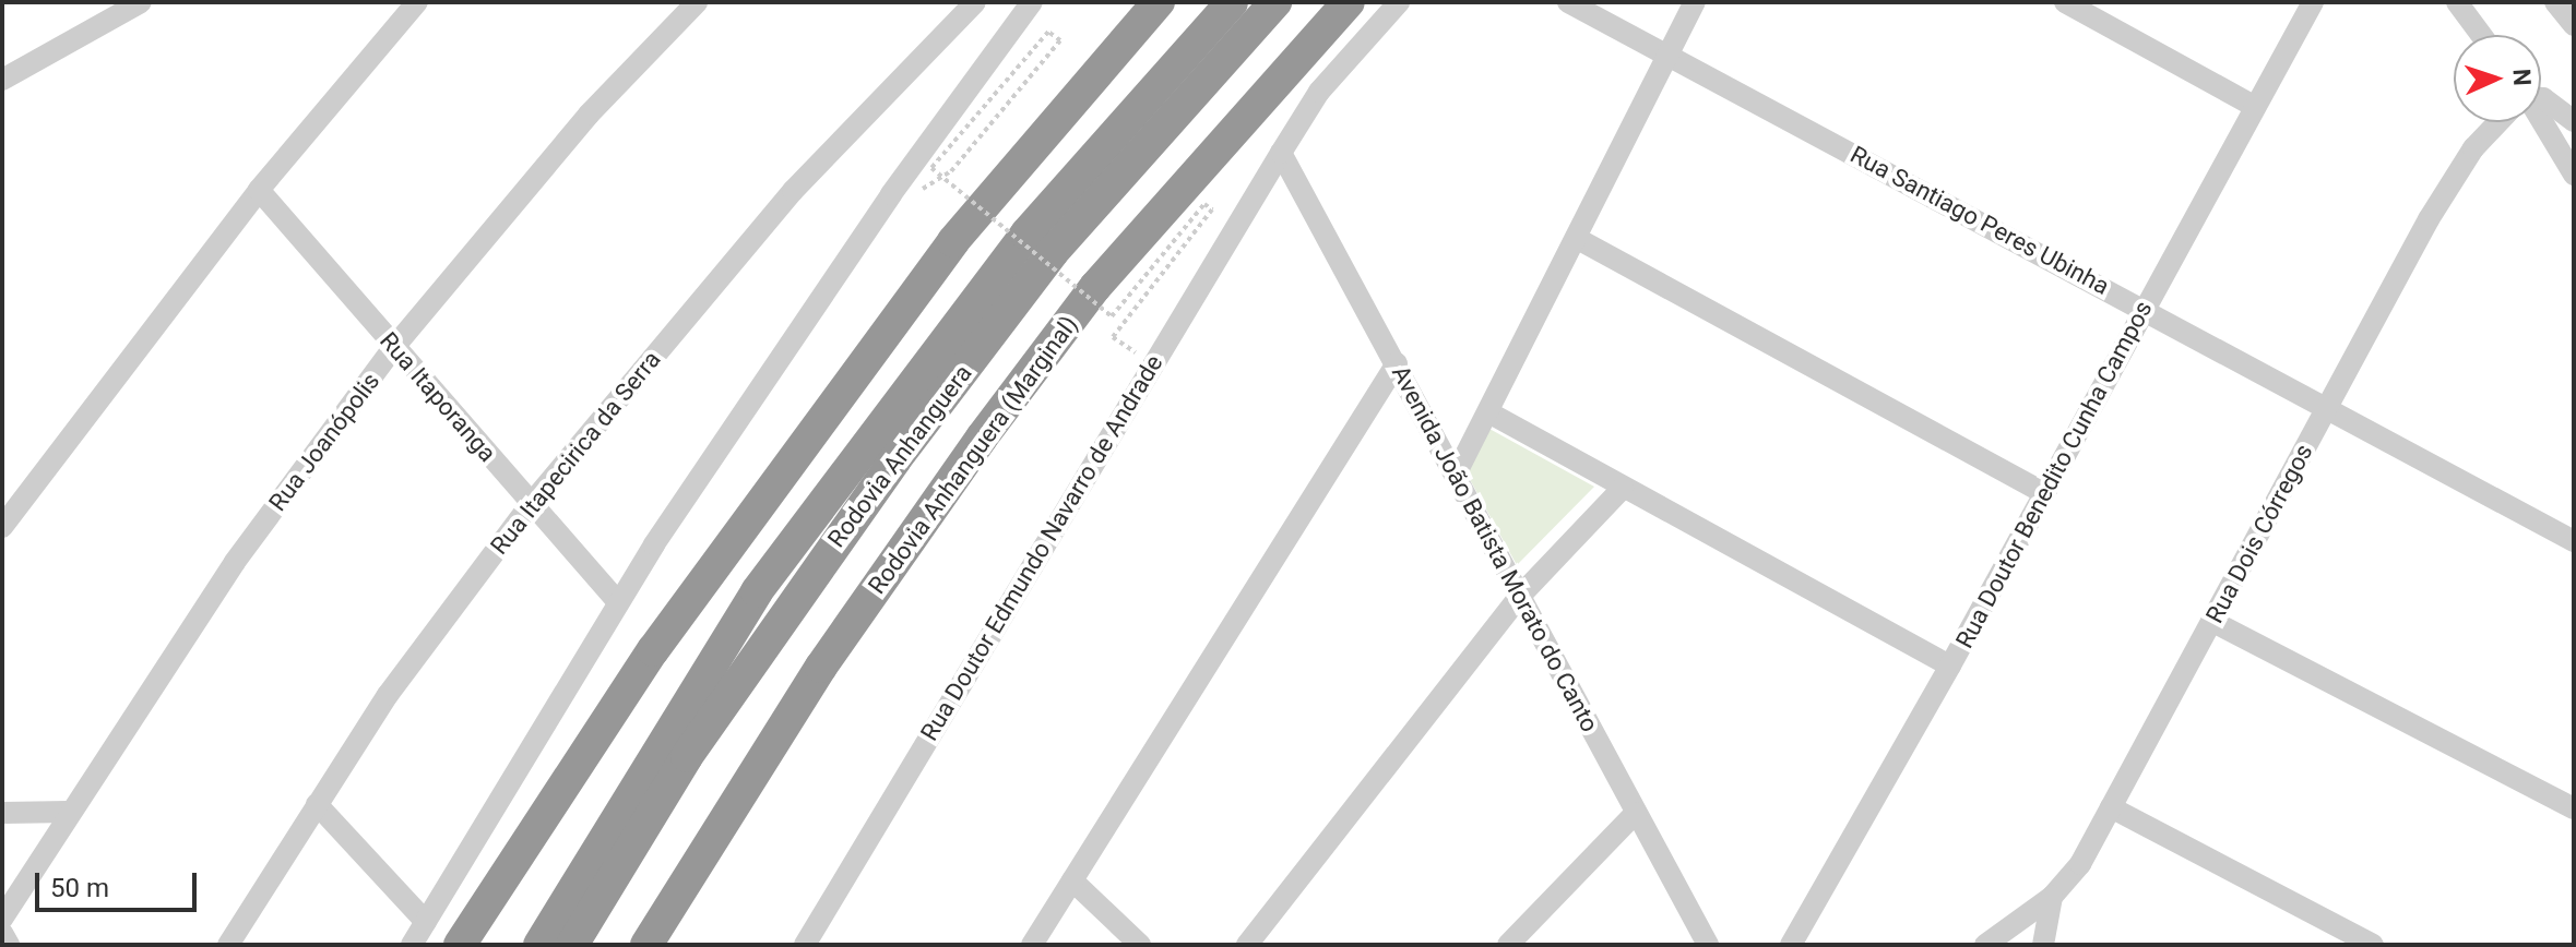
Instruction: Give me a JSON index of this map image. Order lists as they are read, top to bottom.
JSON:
{
  "streets": {
    "highway": ["Rodovia Anhanguera (Marginal)", "Rodovia Anhanguera"],
    "street": [
      "Rua Santiago Peres Ubinha",
      "Rua Itaporanga",
      "Rua Joanópolis",
      "Rua Itapecirica da Serra",
      "Rua Doutor Benedito Cunha Campos",
      "Rua Dois Córregos",
      "Rua Doutor Edmundo Navarro de Andrade",
      "Avenida João Batista Morato do Canto"
    ]
  },
  "crossings": [
    ["Rua Santiago Peres Ubinha", "Rua Doutor Benedito Cunha Campos"],
    ["Rua Santiago Peres Ubinha", "Rua Dois Córregos"],
    ["Rua Itaporanga", "Rua Joanópolis"],
    ["Rua Itaporanga", "Rua Itapecirica da Serra"],
    ["Rua Doutor Edmundo Navarro de Andrade", "Avenida João Batista Morato do Canto"]
  ],
  "scale_bar": "50 m",
  "north": "right"
}
